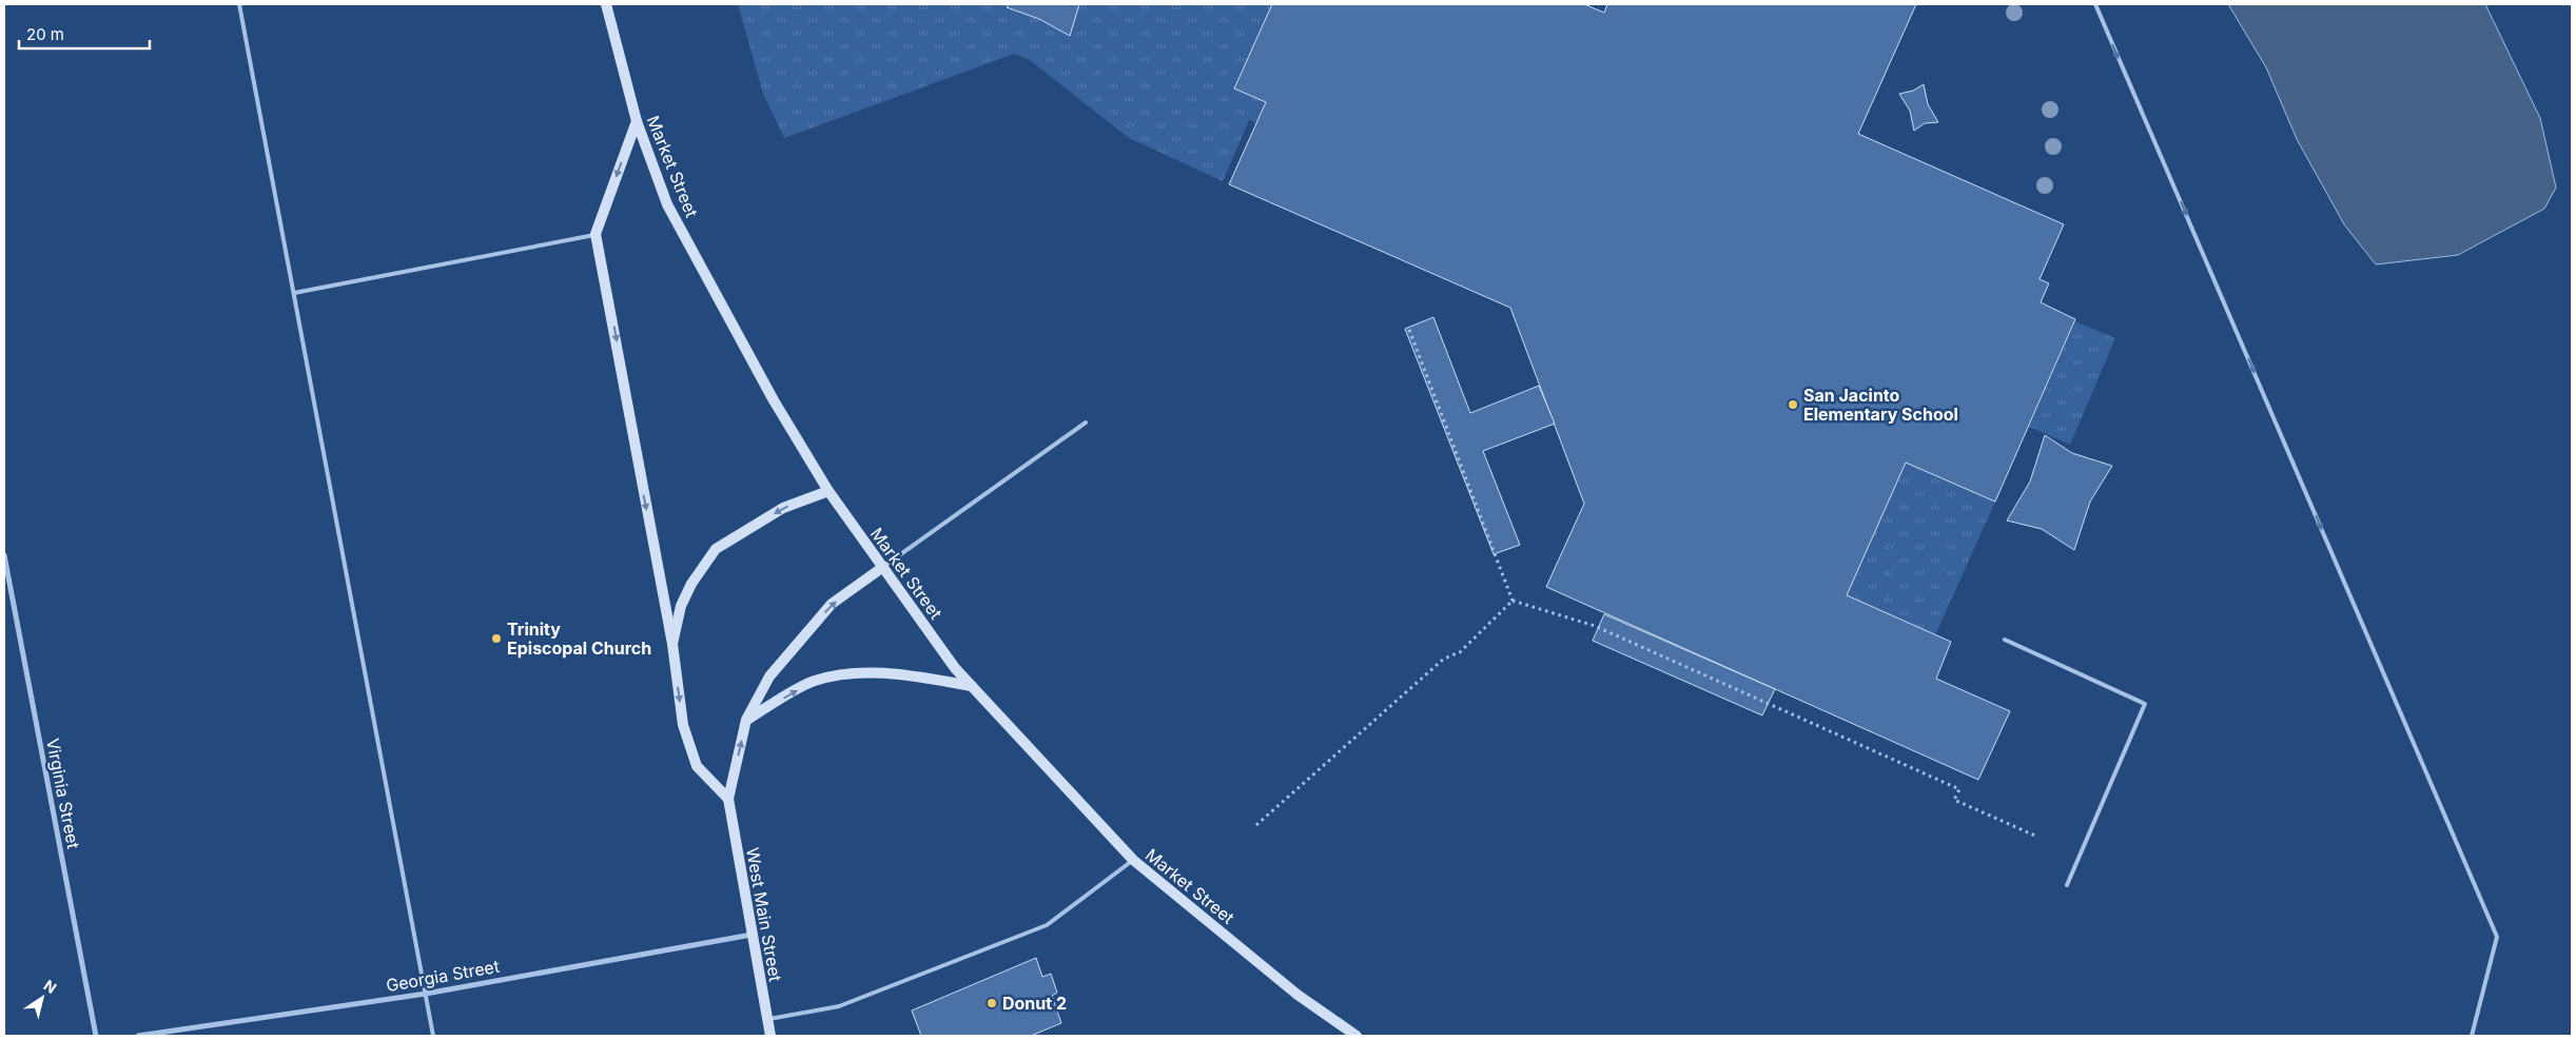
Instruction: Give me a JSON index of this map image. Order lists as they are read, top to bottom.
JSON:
{
  "streets": {
    "main road": ["Market Street", "West Main Street"],
    "street": ["Virginia Street", "Georgia Street"]
  },
  "crossings": [
    ["Market Street", "West Main Street"],
    ["West Main Street", "Georgia Street"]
  ],
  "one_way": ["West Main Street"],
  "places": ["San Jacinto Elementary School", "Trinity Episcopal Church", "Donut 2"],
  "scale_bar": "20 m",
  "north": "top right"
}
